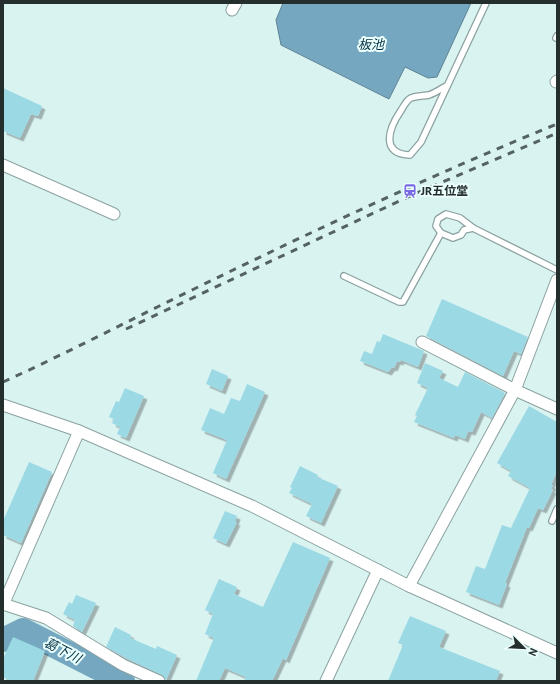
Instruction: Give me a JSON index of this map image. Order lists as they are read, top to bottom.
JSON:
{
  "water": ["板池", "葛下川"],
  "places": {
    "station": ["JR五位堂"]
  },
  "north": "bottom right"
}
